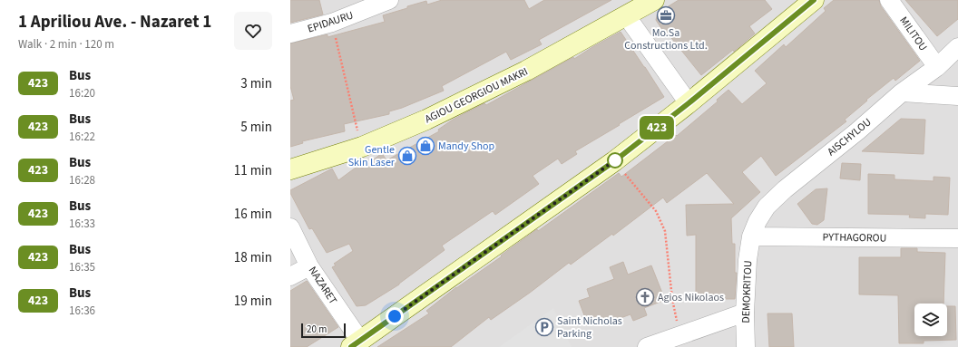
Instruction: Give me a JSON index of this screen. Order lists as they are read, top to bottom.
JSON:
{
  "streets": {
    "main road": ["AGIOU GEORGIOU MAKRI"],
    "street": [
      "EPIDAURU",
      "MILITOU",
      "AISCHYLOU",
      "PYTHAGOROU",
      "NAZARET",
      "DEMOKRITOU"
    ]
  },
  "crossings": [
    ["MILITOU", "AISCHYLOU"],
    ["AISCHYLOU", "PYTHAGOROU"],
    ["AISCHYLOU", "DEMOKRITOU"],
    ["PYTHAGOROU", "DEMOKRITOU"]
  ],
  "places": {
    "office": ["Mo.Sa Constructions Ltd."],
    "shop": ["Mandy Shop", "Gentle Skin Laser"],
    "church": ["Agios Nikolaos"],
    "parking": ["Saint Nicholas Parking"]
  },
  "lines": ["bus line 423"],
  "scale_bar": "20 m",
  "page": {
    "heading": ["1 Apriliou Ave. - Nazaret 1", "Walk · 2 min · 120 m"],
    "on_map": "423",
    "list": [
      {
        "mark": "423",
        "name": "Bus",
        "note": "16:20",
        "value": "3 min"
      },
      {
        "mark": "423",
        "name": "Bus",
        "note": "16:22",
        "value": "5 min"
      },
      {
        "mark": "423",
        "name": "Bus",
        "note": "16:28",
        "value": "11 min"
      },
      {
        "mark": "423",
        "name": "Bus",
        "note": "16:33",
        "value": "16 min"
      },
      {
        "mark": "423",
        "name": "Bus",
        "note": "16:35",
        "value": "18 min"
      },
      {
        "mark": "423",
        "name": "Bus",
        "note": "16:36",
        "value": "19 min"
      }
    ],
    "scale": "20 m"
  }
}
